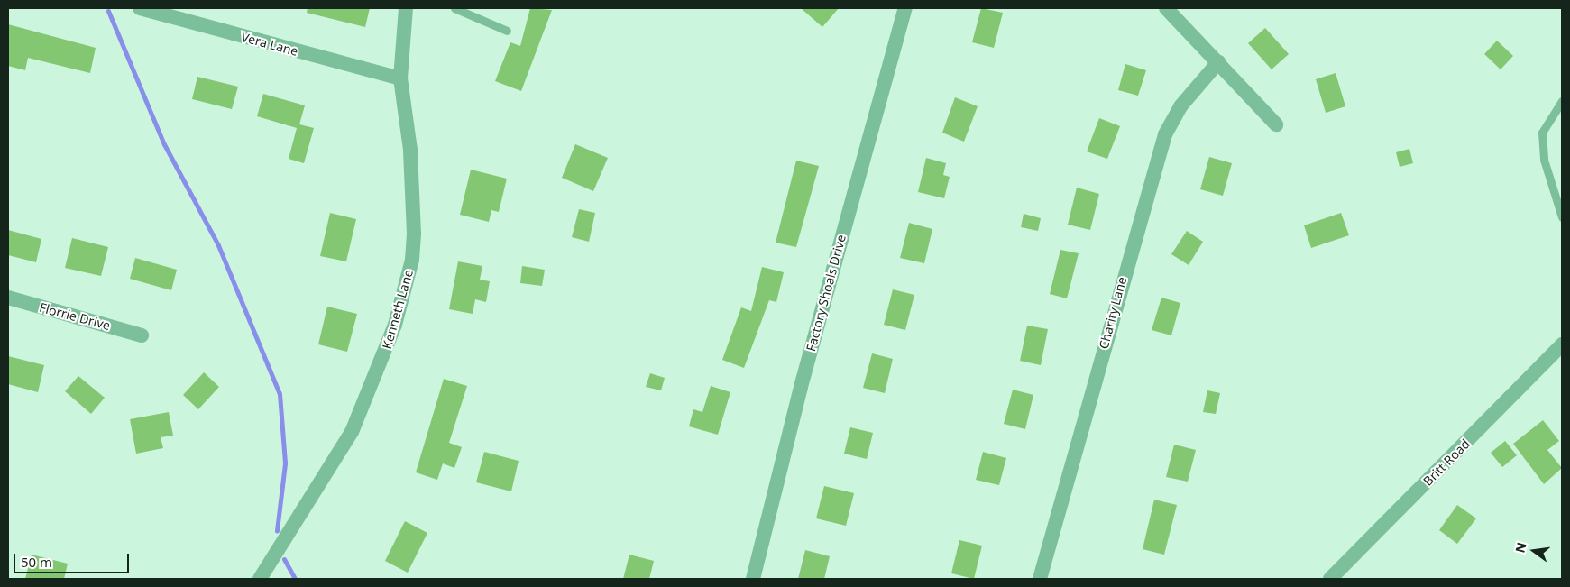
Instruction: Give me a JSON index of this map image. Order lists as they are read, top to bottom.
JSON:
{
  "streets": {
    "street": [
      "Vera Lane",
      "Factory Shoals Drive",
      "Kenneth Lane",
      "Charity Lane",
      "Florrie Drive",
      "Britt Road"
    ]
  },
  "crossings": [
    ["Vera Lane", "Kenneth Lane"]
  ],
  "scale_bar": "50 m",
  "north": "left"
}
